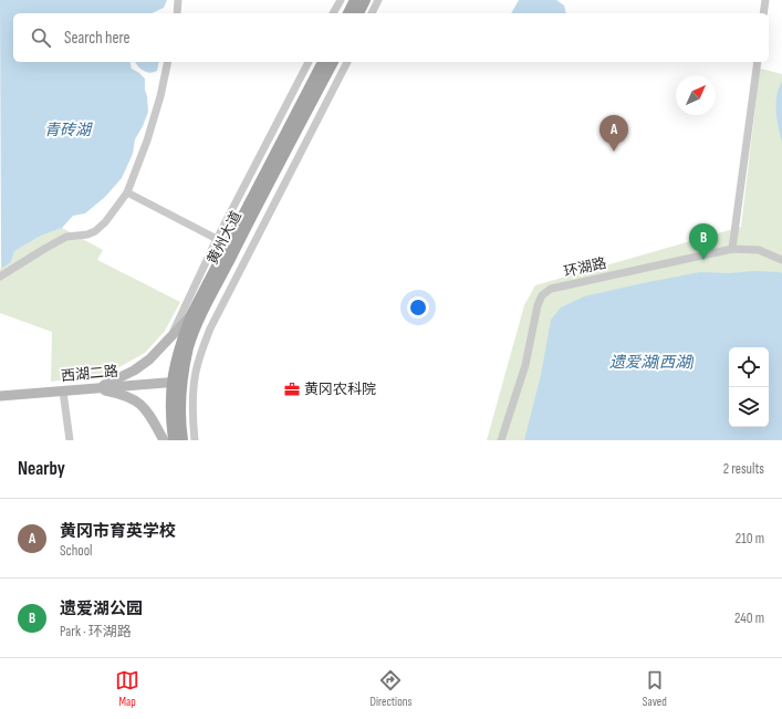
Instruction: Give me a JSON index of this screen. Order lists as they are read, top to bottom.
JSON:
{
  "streets": {
    "main road": ["黄州大道", "西湖二路"],
    "street": ["环湖路"]
  },
  "crossings": [
    ["黄州大道", "西湖二路"]
  ],
  "water": ["青砖湖", "遗爱湖(西湖)"],
  "places": {
    "office": ["黄冈农科院"]
  },
  "north": "top right",
  "page": {
    "search": "Search here",
    "pins": ["A", "B"],
    "heading": ["Nearby", "2 results"],
    "list": [
      {
        "mark": "A",
        "name": "黄冈市育英学校",
        "note": "School",
        "value": "210 m"
      },
      {
        "mark": "B",
        "name": "遗爱湖公园",
        "note": "Park · 环湖路",
        "value": "240 m"
      }
    ],
    "nav": ["Map", "Directions", "Saved"]
  }
}
